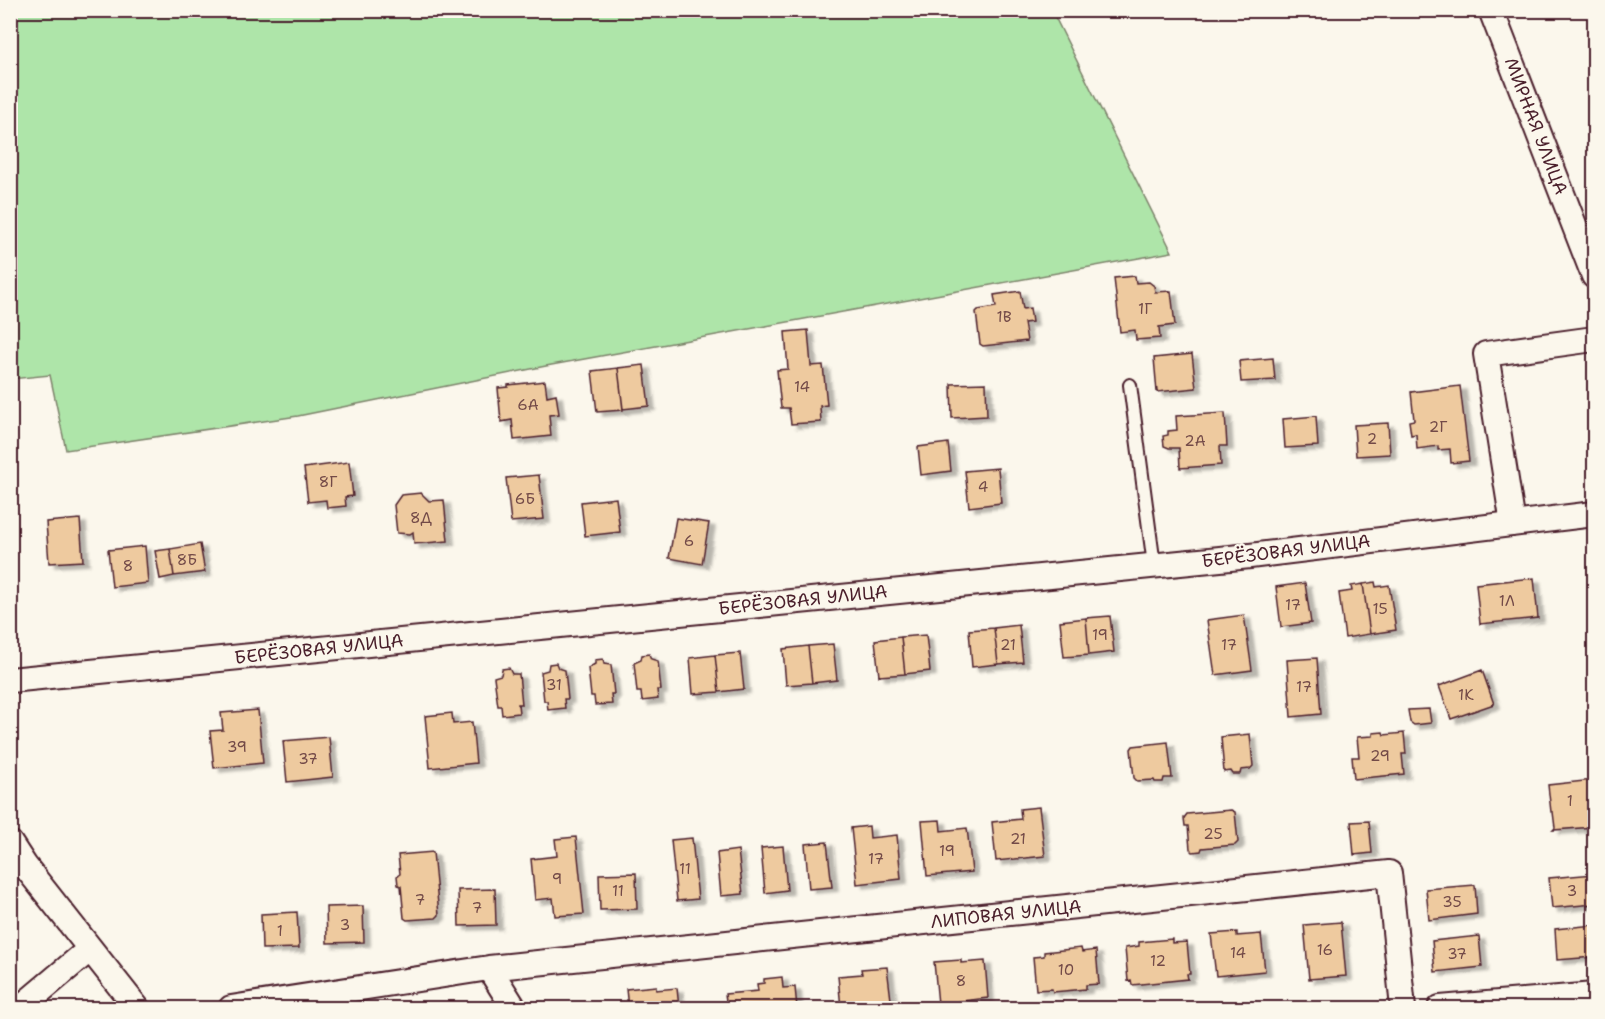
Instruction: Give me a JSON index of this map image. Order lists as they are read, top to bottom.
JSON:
{
  "streets": {
    "street": ["МИРНАЯ УЛИЦА", "БЕРЁЗОВАЯ УЛИЦА", "ЛИПОВАЯ УЛИЦА"]
  },
  "house_numbers": [
    "1Г",
    "1В",
    "14",
    "6А",
    "2Г",
    "2",
    "2А",
    "8Г",
    "4",
    "6Б",
    "8Д",
    "6",
    "8Б",
    "8",
    "1Л",
    "17",
    "15",
    "19",
    "21",
    "17",
    "31",
    "17",
    "1К",
    "39",
    "29",
    "37",
    "1",
    "25",
    "21",
    "19",
    "17",
    "11",
    "9",
    "11",
    "3",
    "7",
    "35",
    "7",
    "3",
    "1",
    "16",
    "14",
    "37",
    "12",
    "10",
    "8"
  ]
}
